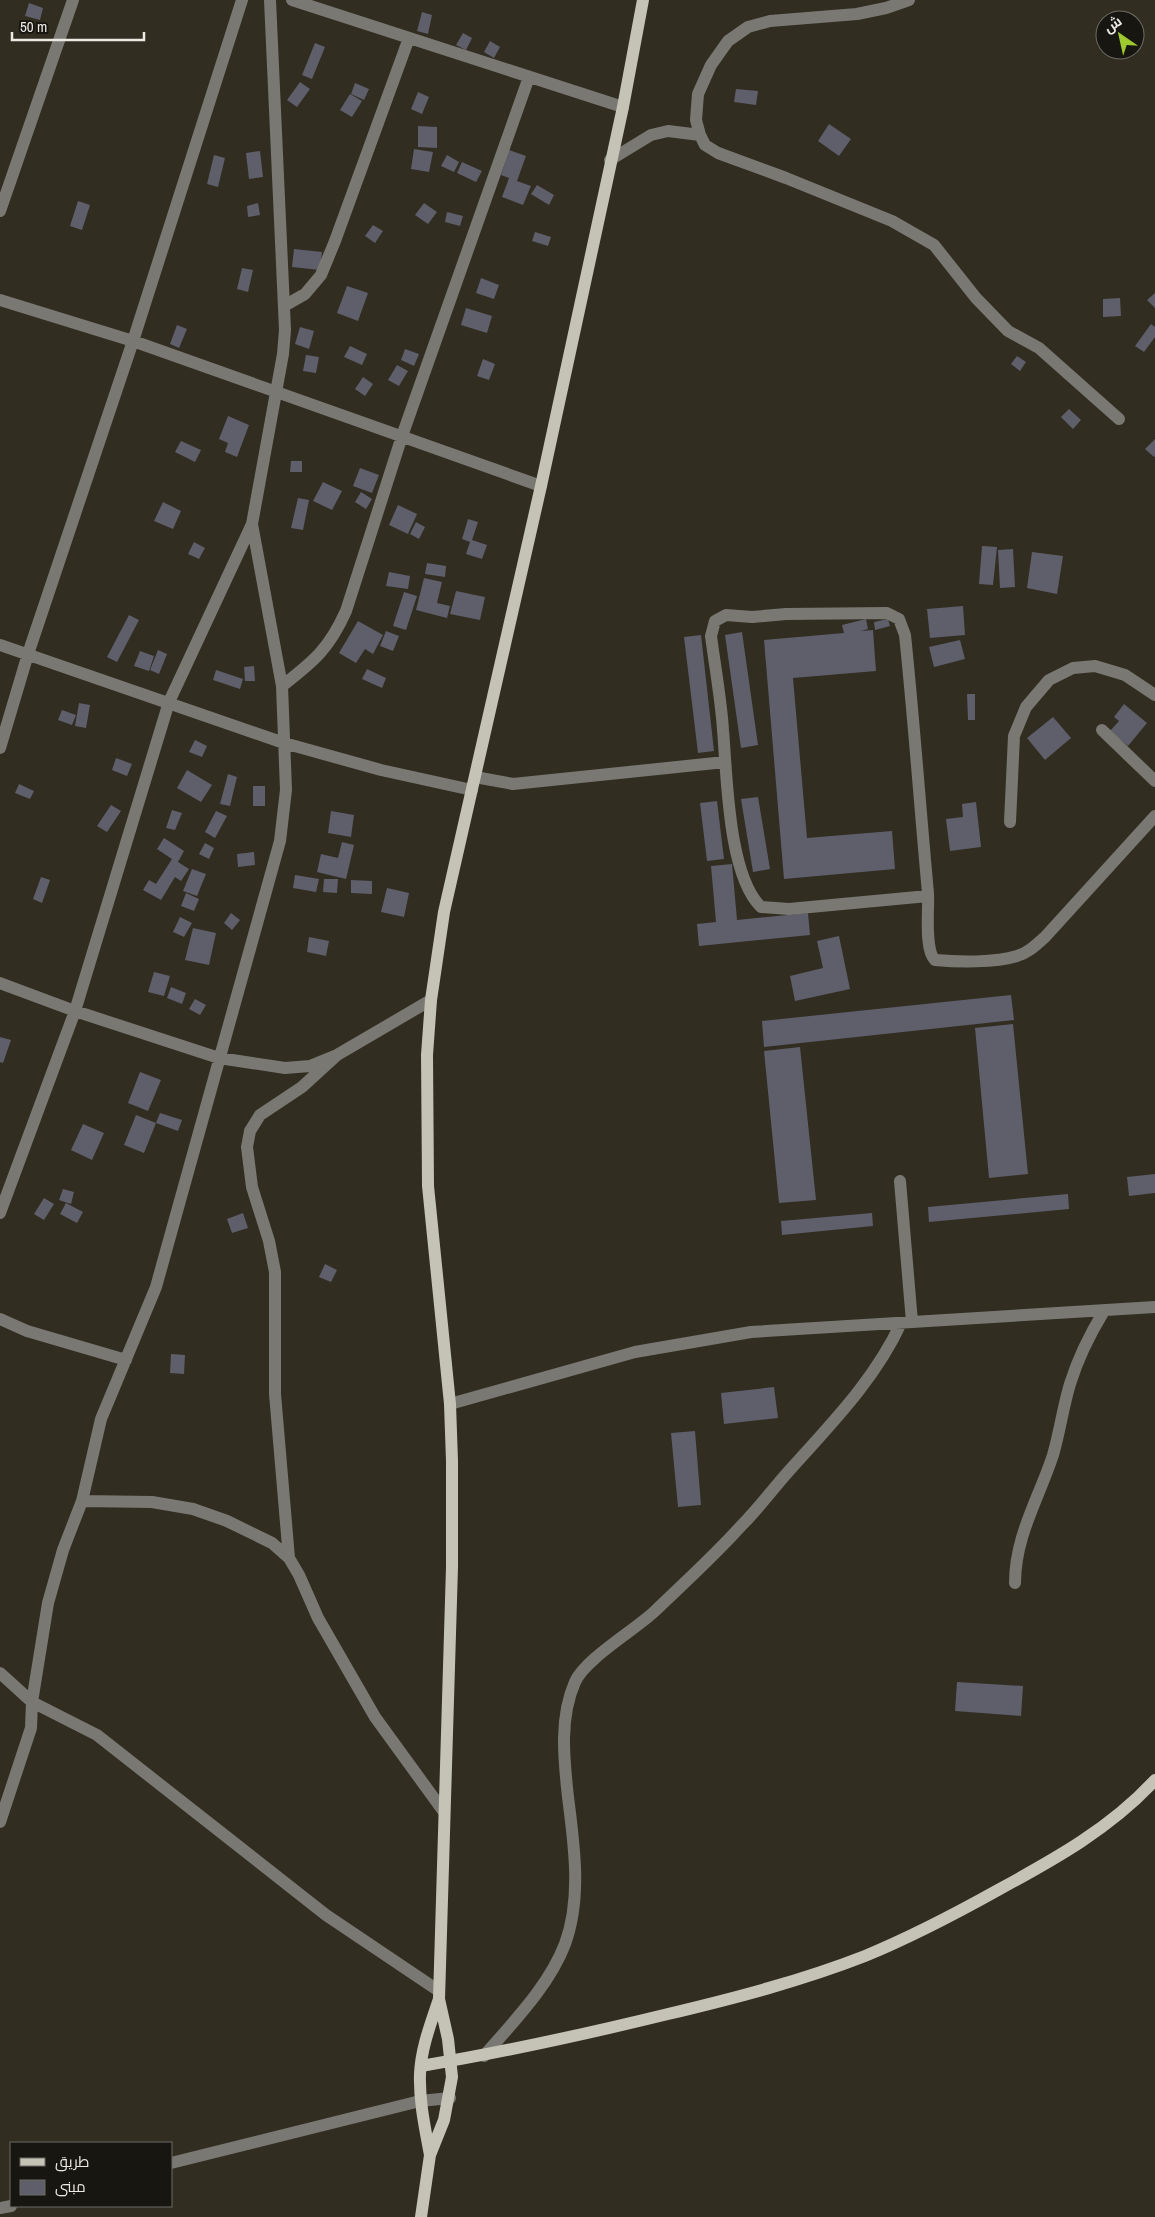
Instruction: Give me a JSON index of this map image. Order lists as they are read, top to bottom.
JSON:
{
  "legend": ["طريق", "مبنى"],
  "scale_bar": "50 m",
  "north": "top left"
}
